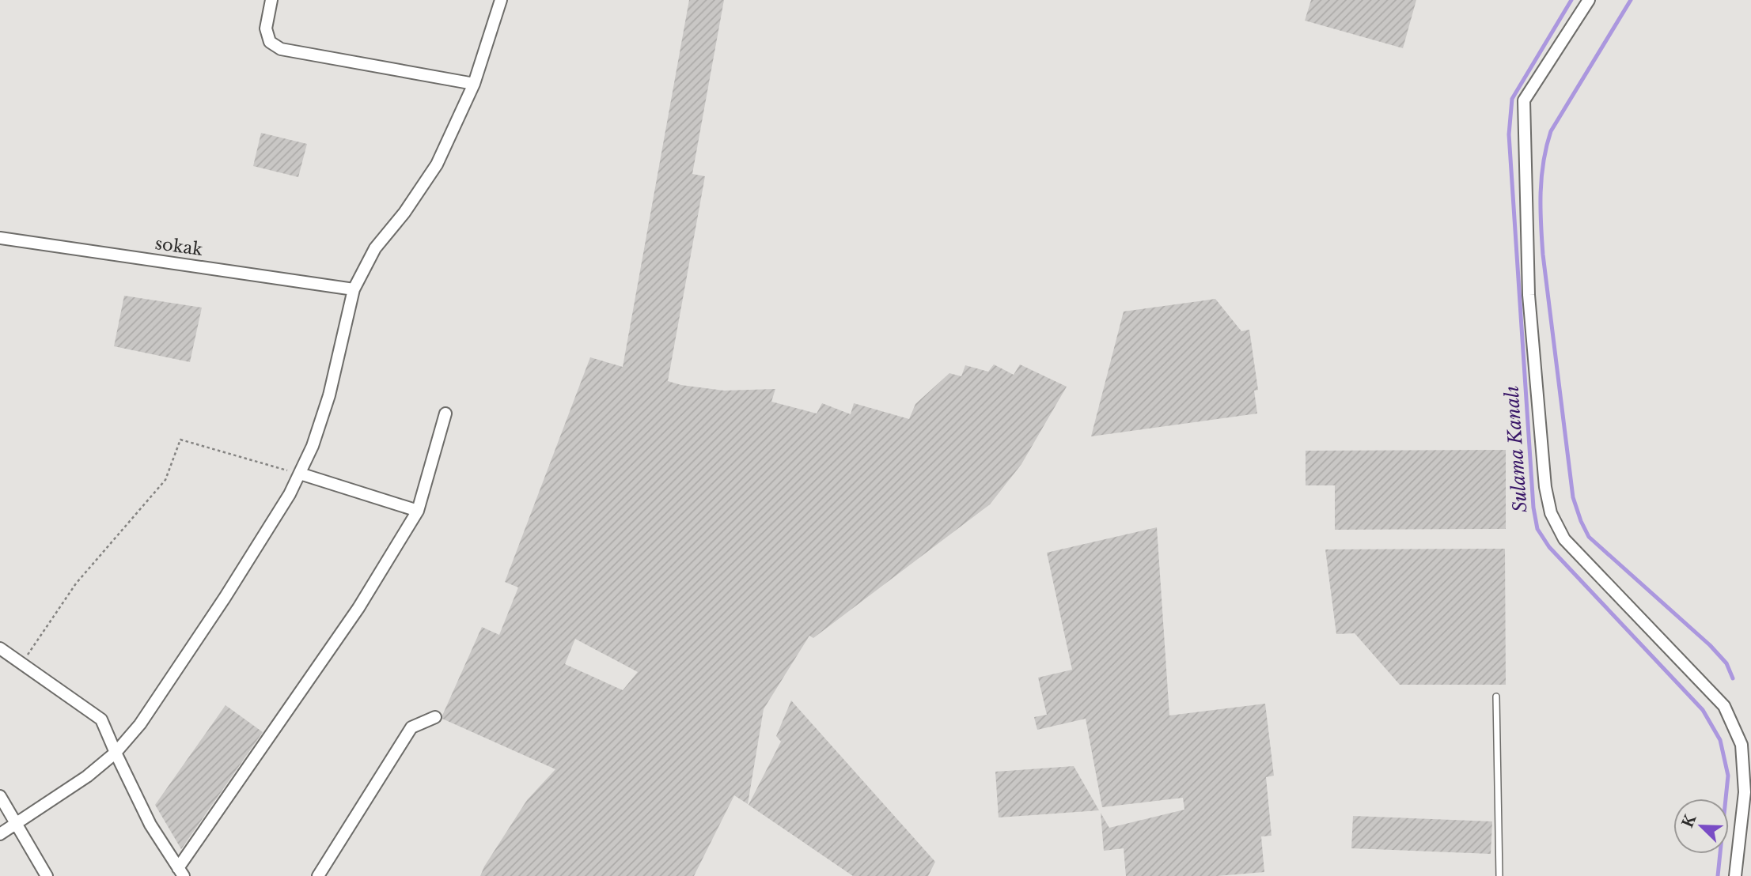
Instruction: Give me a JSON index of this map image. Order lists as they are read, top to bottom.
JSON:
{
  "streets": {
    "street": ["sokak"]
  },
  "water": ["Sulama Kanalı"],
  "north": "top left"
}
